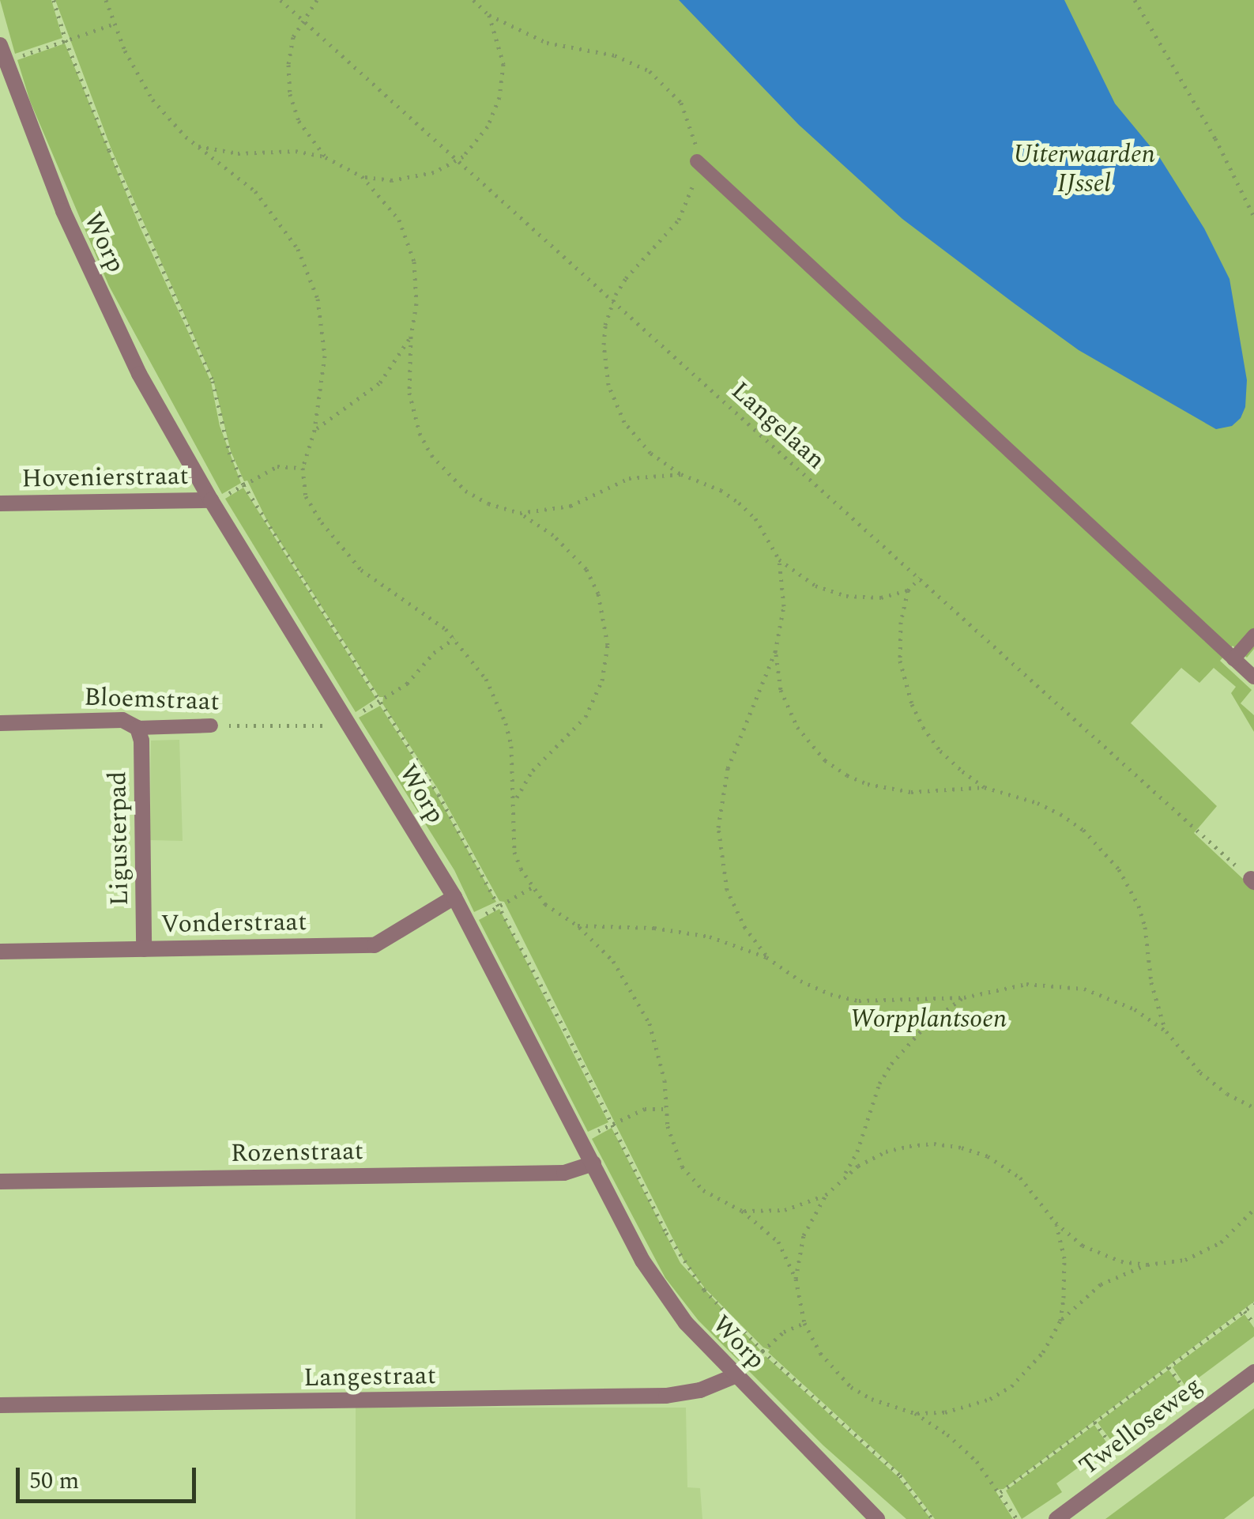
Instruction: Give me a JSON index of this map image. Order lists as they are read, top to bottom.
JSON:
{
  "streets": {
    "street": [
      "Worp",
      "Hovenierstraat",
      "Bloemstraat",
      "Ligusterpad",
      "Vonderstraat",
      "Rozenstraat",
      "Langestraat",
      "Twelloseweg"
    ],
    "path": ["Langelaan"]
  },
  "crossings": [
    ["Worp", "Hovenierstraat"],
    ["Worp", "Bloemstraat"],
    ["Worp", "Vonderstraat"],
    ["Worp", "Rozenstraat"],
    ["Worp", "Langestraat"],
    ["Bloemstraat", "Ligusterpad"],
    ["Ligusterpad", "Vonderstraat"]
  ],
  "parks": ["Uiterwaarden IJssel", "Worpplantsoen"],
  "scale_bar": "50 m"
}
